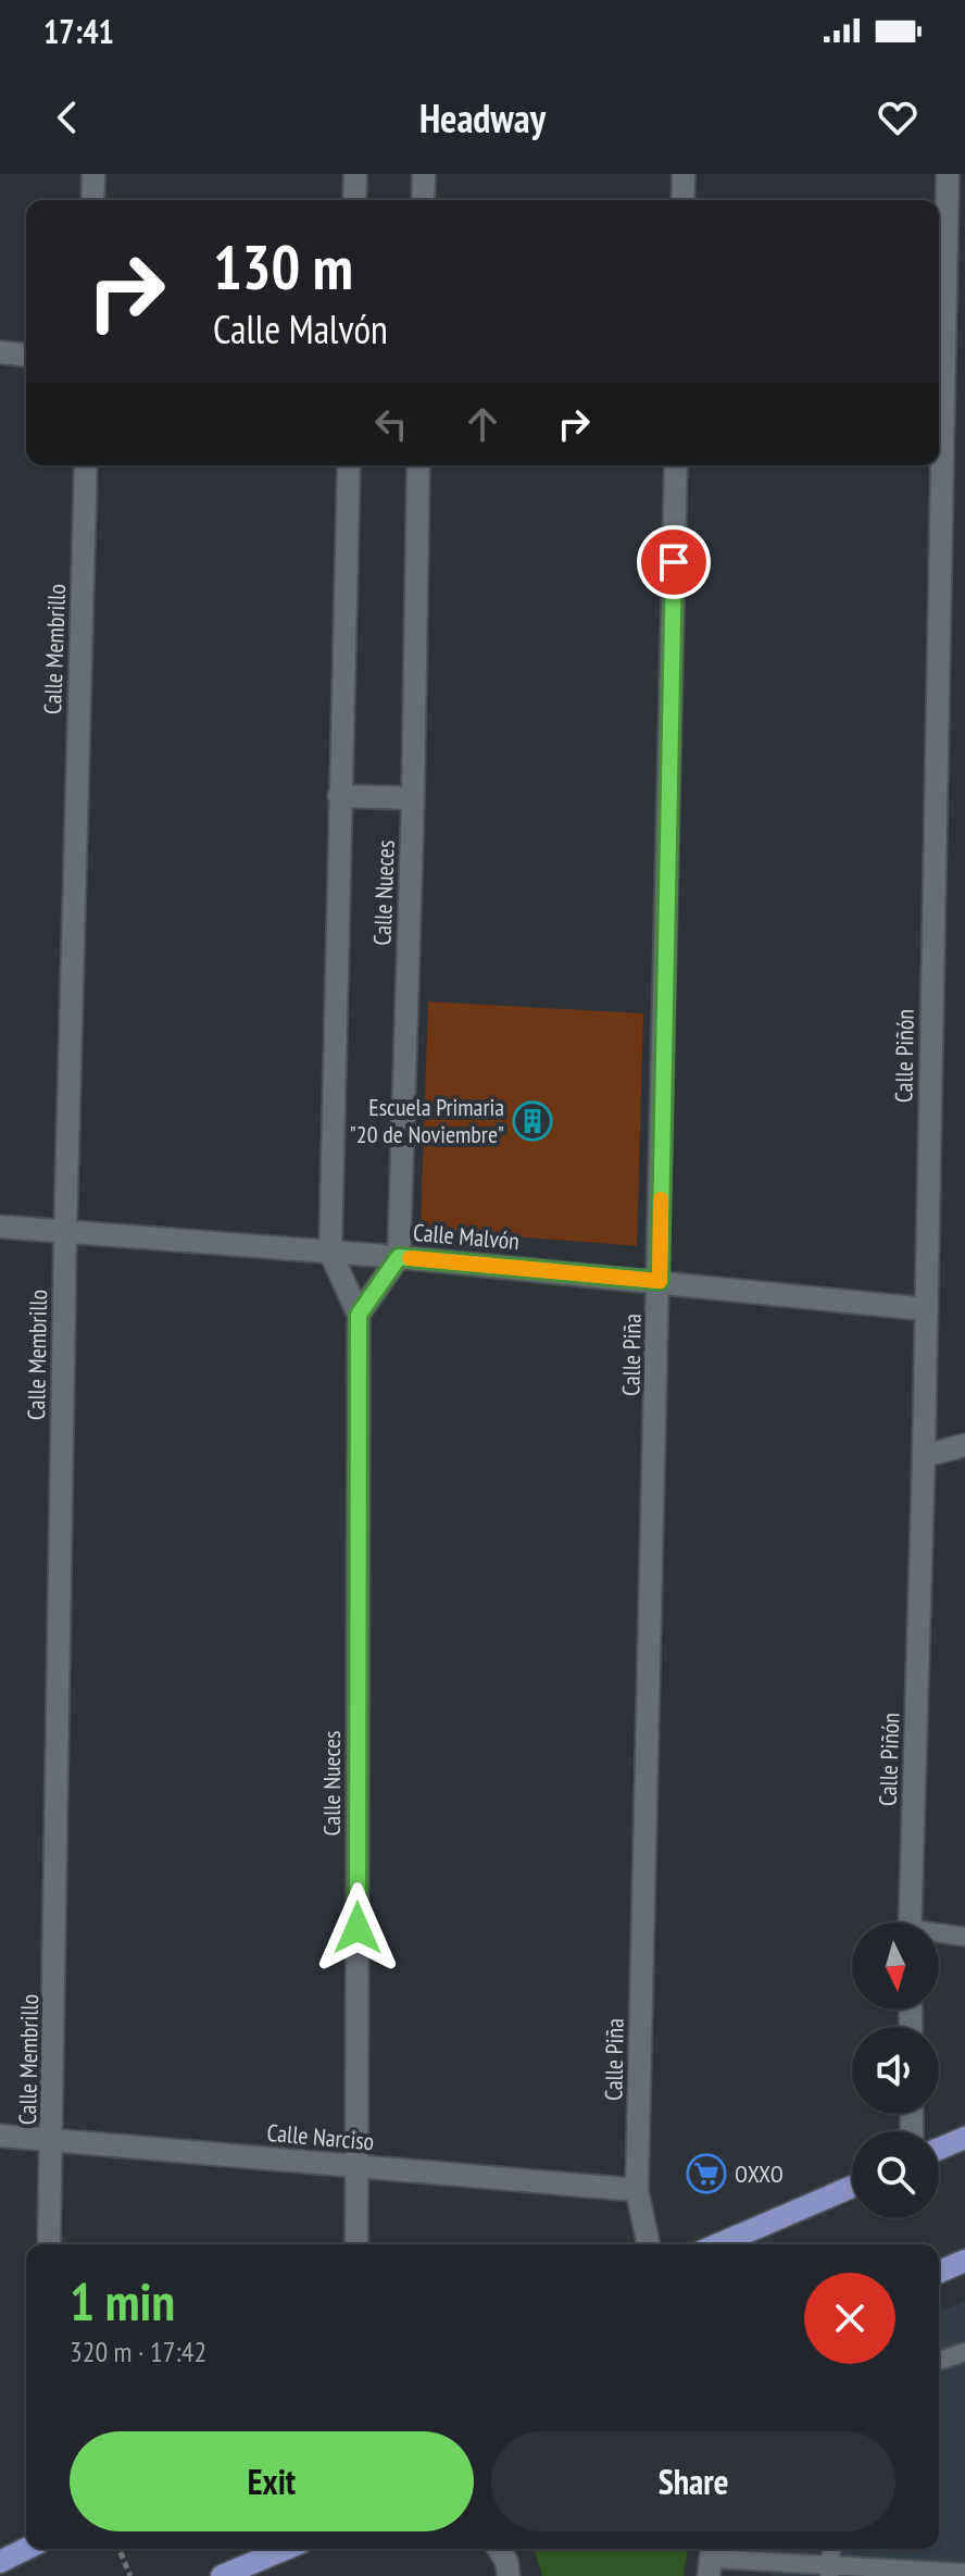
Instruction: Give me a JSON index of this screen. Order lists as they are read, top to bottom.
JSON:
{
  "streets": {
    "street": [
      "Calle Membrillo",
      "Calle Nueces",
      "Calle Piñón",
      "Calle Malvón",
      "Calle Piña",
      "Calle Narciso"
    ]
  },
  "crossings": [
    ["Calle Membrillo", "Calle Malvón"],
    ["Calle Membrillo", "Calle Narciso"],
    ["Calle Nueces", "Calle Malvón"],
    ["Calle Nueces", "Calle Narciso"],
    ["Calle Piñón", "Calle Malvón"],
    ["Calle Malvón", "Calle Piña"],
    ["Calle Piña", "Calle Narciso"]
  ],
  "places": {
    "building": ["Escuela Primaria \"20 de Noviembre\""],
    "supermarket": ["OXXO"]
  },
  "north": "bottom",
  "page": {
    "status": "17:41",
    "header": "Headway",
    "turn": ["130 m", "Calle Malvón"],
    "heading": ["1 min", "320 m · 17:42"],
    "buttons": ["Exit", "Share"]
  }
}
